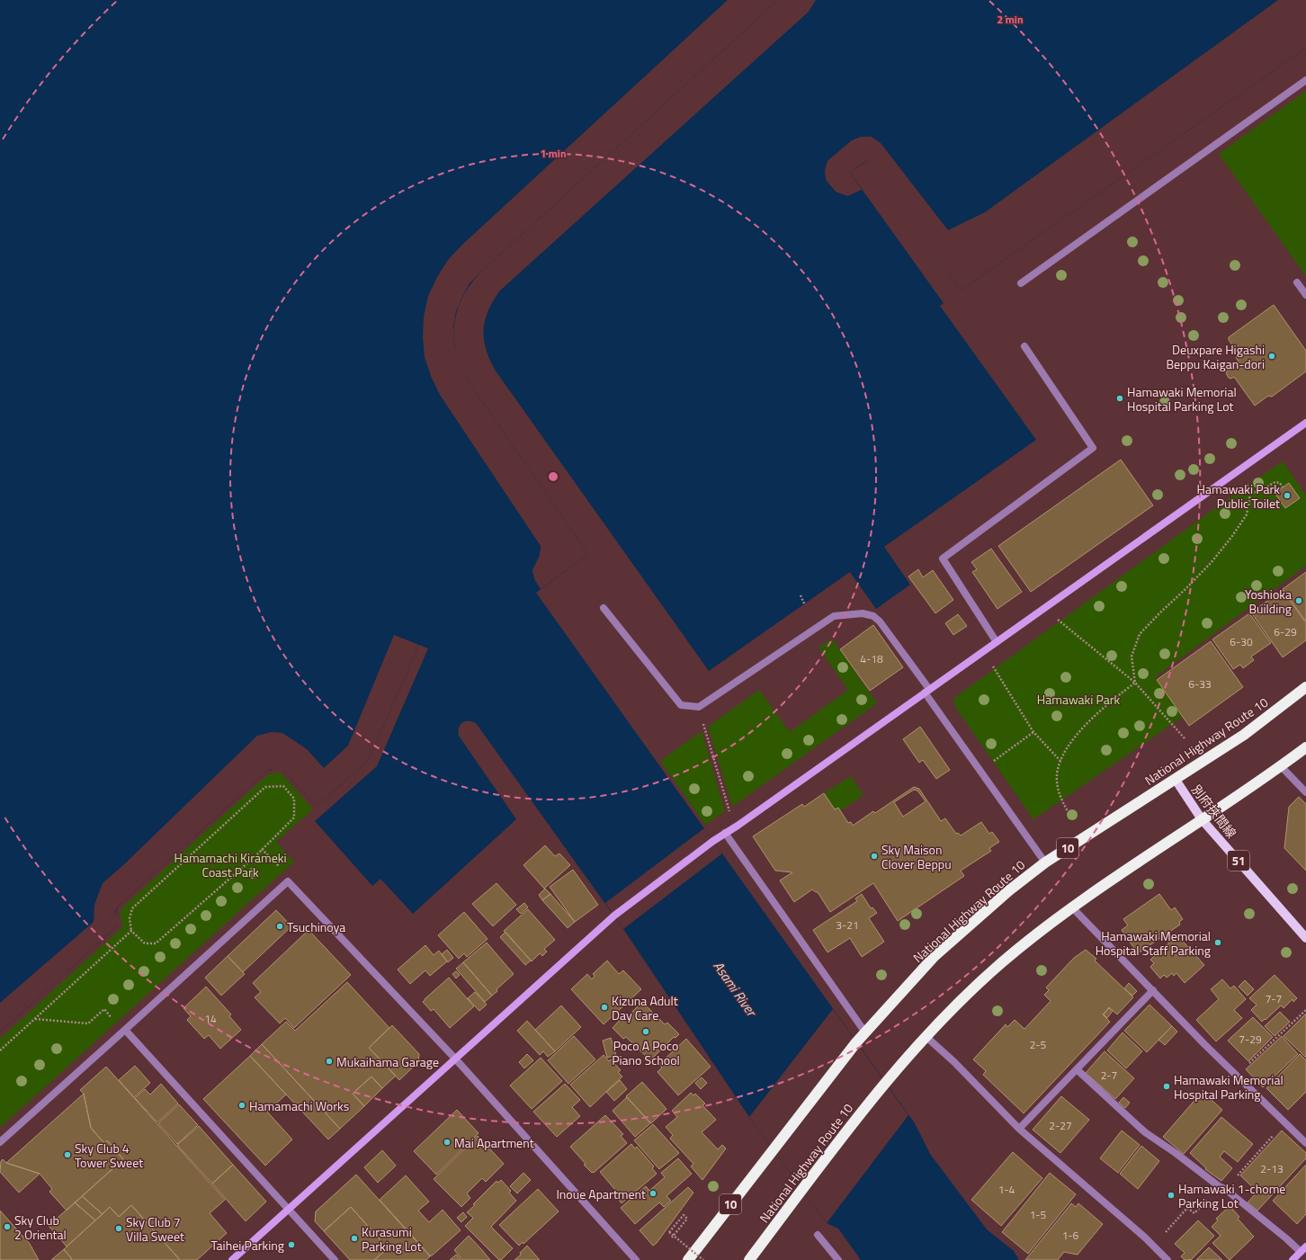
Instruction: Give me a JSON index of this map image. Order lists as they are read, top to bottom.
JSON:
{
  "streets": {
    "highway": ["National Highway Route 10", "10"],
    "main road": ["別府挾間線", "51"]
  },
  "crossings": [
    ["National Highway Route 10", "別府挾間線"]
  ],
  "water": ["Asami River"],
  "parks": ["Hamawaki Park", "Hamamachi Kirameki Coast Park"],
  "places": [
    "Deuxpare Higashi Beppu Kaigan-dori",
    "Hamawaki Memorial Hospital Parking Lot",
    "Hamawaki Park Public Toilet",
    "Yoshioka Building",
    "Sky Maison Clover Beppu",
    "Tsuchinoya",
    "Hamawaki Memorial Hospital Staff Parking",
    "Kizuna Adult Day Care",
    "Poco A Poco Piano School",
    "Mukaihama Garage",
    "Hamawaki Memorial Hospital Parking",
    "Hamamachi Works",
    "Mai Apartment",
    "Sky Club 4 Tower Sweet",
    "Inoue Apartment",
    "Hamawaki 1-chome Parking Lot",
    "Sky Club 2 Oriental",
    "Sky Club 7 Villa Sweet",
    "Kurasumi Parking Lot",
    "Taihei Parking"
  ],
  "house_numbers": [
    "6-29",
    "6-30",
    "4-18",
    "6-33",
    "3-21",
    "7-7",
    "14",
    "7-29",
    "2-5",
    "2-7",
    "2-27",
    "2-13",
    "1-4",
    "1-5",
    "1-6"
  ],
  "rings": ["2 min", "1 min"]
}
